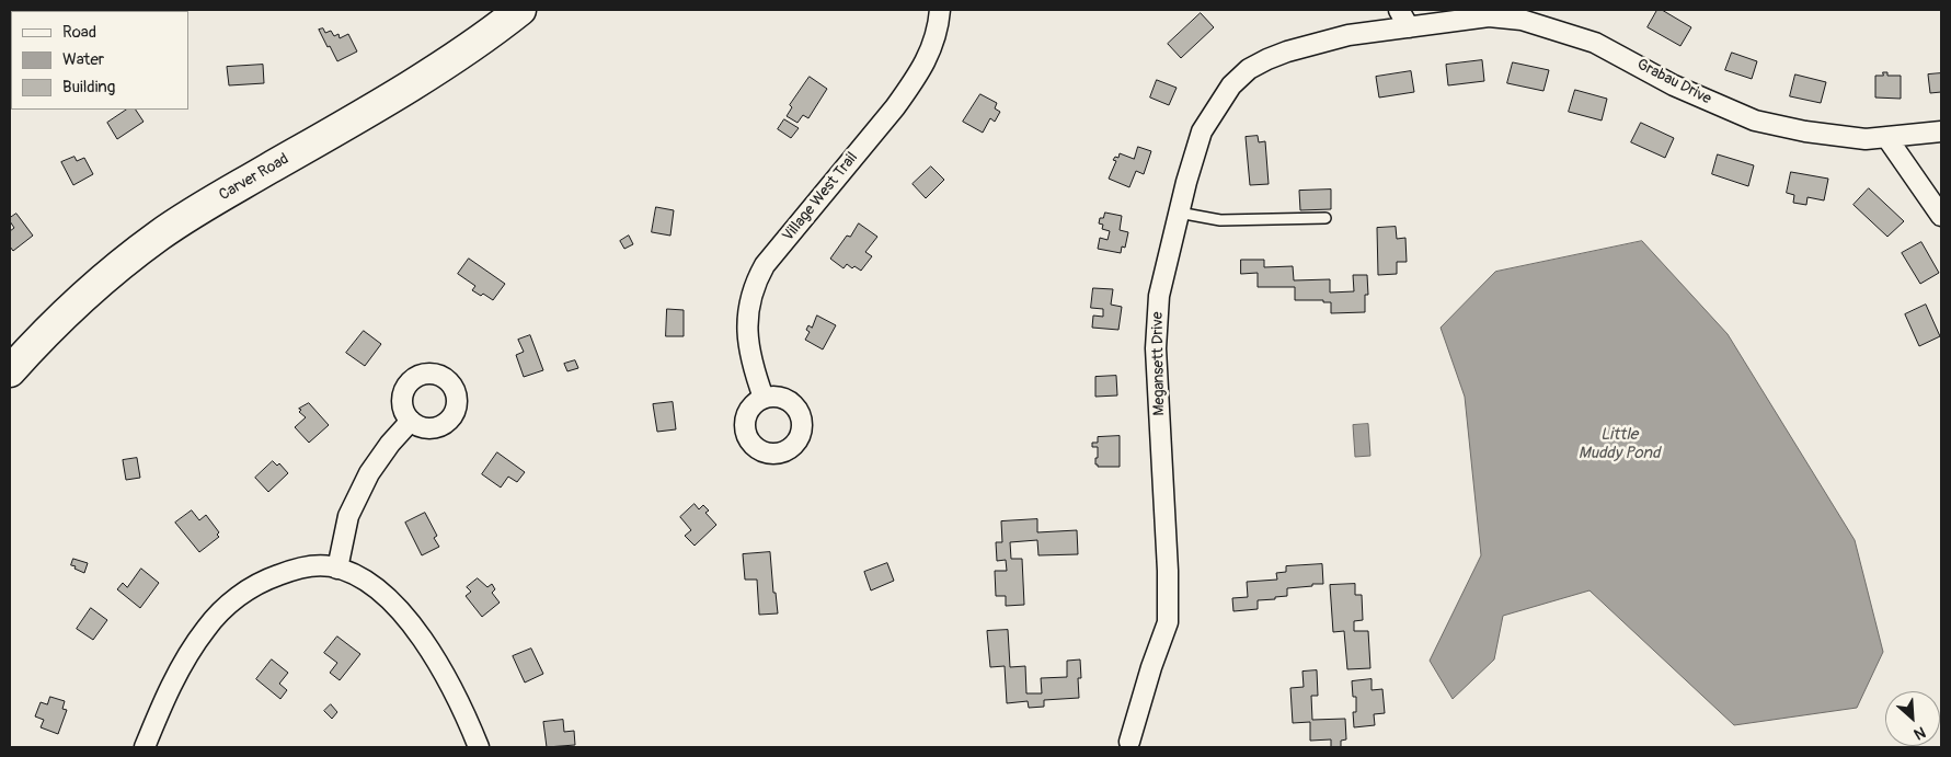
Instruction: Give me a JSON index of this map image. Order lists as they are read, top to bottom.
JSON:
{
  "streets": {
    "highway": ["Carver Road"],
    "street": ["Grabau Drive", "Village West Trail", "Megansett Drive"]
  },
  "crossings": [
    ["Grabau Drive", "Megansett Drive"]
  ],
  "water": ["Little Muddy Pond"],
  "legend": ["Road", "Water", "Building"],
  "north": "bottom right"
}
